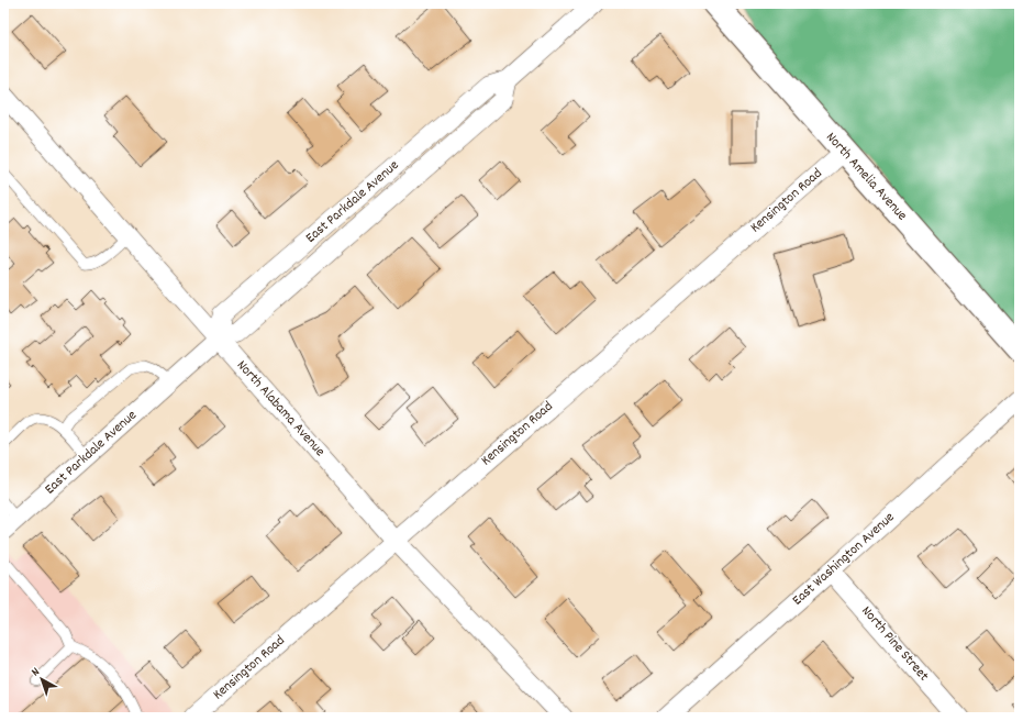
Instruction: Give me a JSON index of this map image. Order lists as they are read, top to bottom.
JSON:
{
  "streets": {
    "main road": ["North Amelia Avenue"],
    "street": [
      "Kensington Road",
      "East Parkdale Avenue",
      "North Alabama Avenue",
      "East Washington Avenue",
      "North Pine Street"
    ]
  },
  "crossings": [
    ["North Amelia Avenue", "Kensington Road"],
    ["Kensington Road", "North Alabama Avenue"],
    ["East Parkdale Avenue", "North Alabama Avenue"],
    ["East Washington Avenue", "North Pine Street"]
  ],
  "north": "top left"
}
